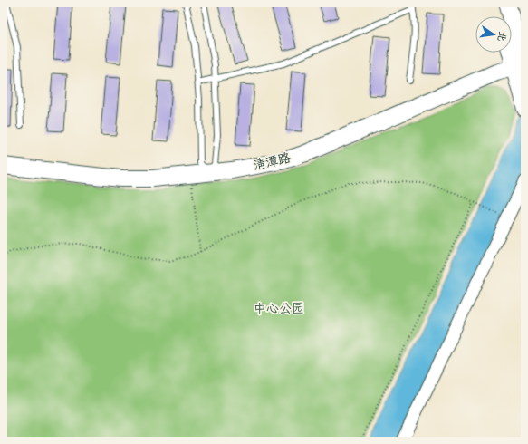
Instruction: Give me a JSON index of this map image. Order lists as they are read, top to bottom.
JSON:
{
  "streets": {
    "street": ["清潭路"]
  },
  "parks": ["中心公园"],
  "north": "right"
}
